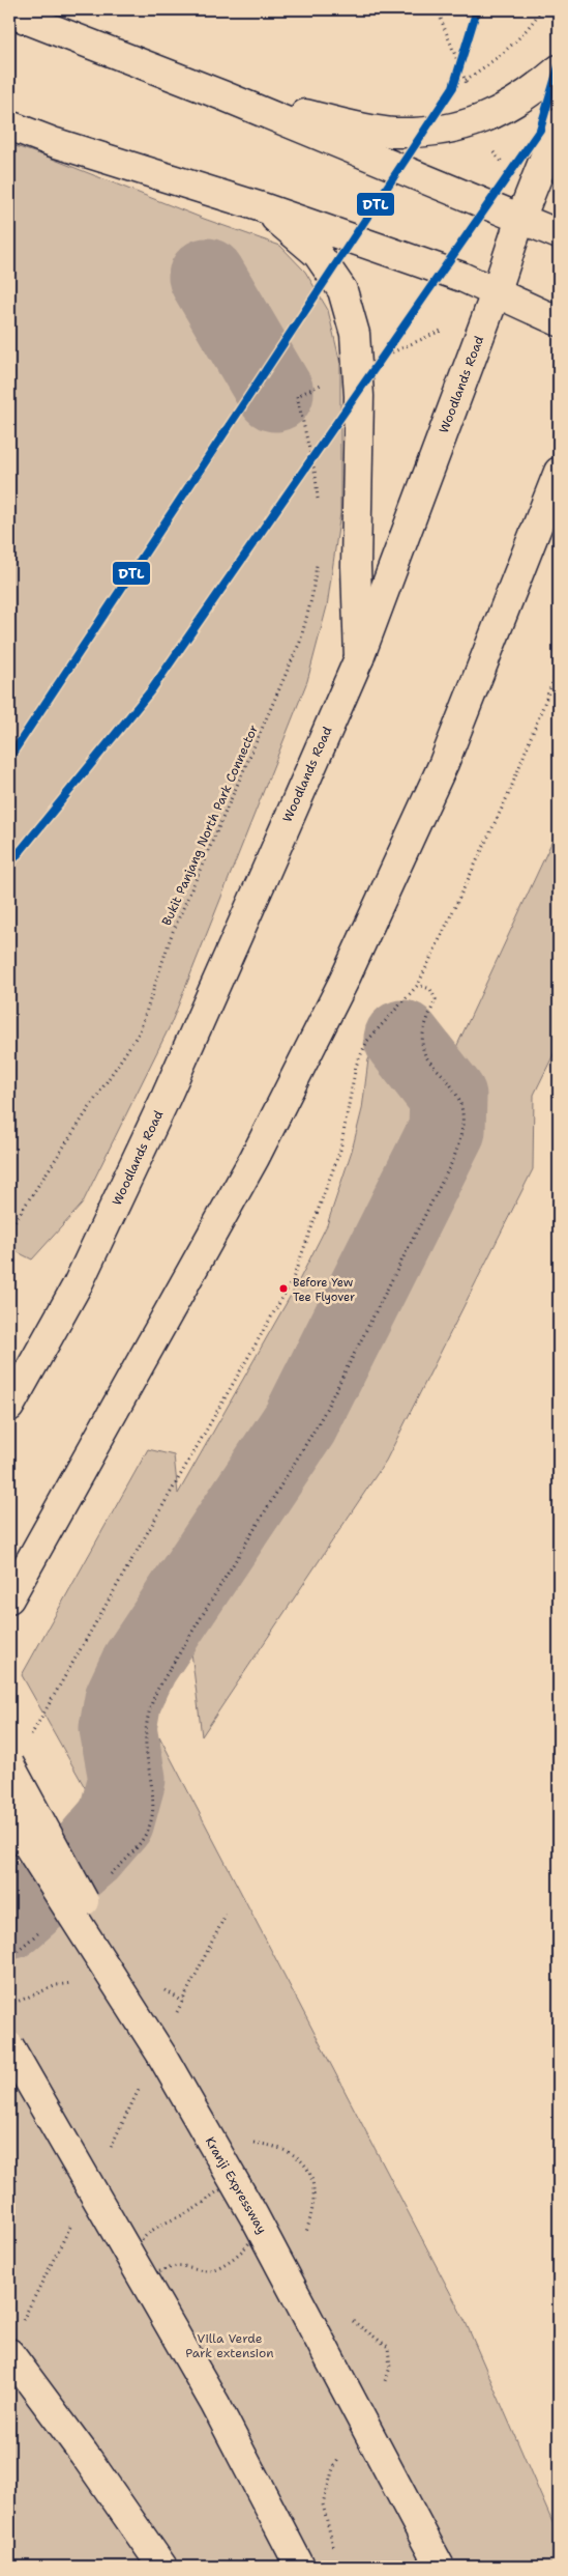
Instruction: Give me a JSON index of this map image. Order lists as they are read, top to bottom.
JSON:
{
  "streets": {
    "main road": ["Woodlands Road", "Kranji Expressway"],
    "path": ["Bukit Panjang North Park Connector"]
  },
  "parks": ["Villa Verde Park extension"],
  "places": ["Before Yew Tee Flyover"],
  "lines": ["transit line DTL"]
}
